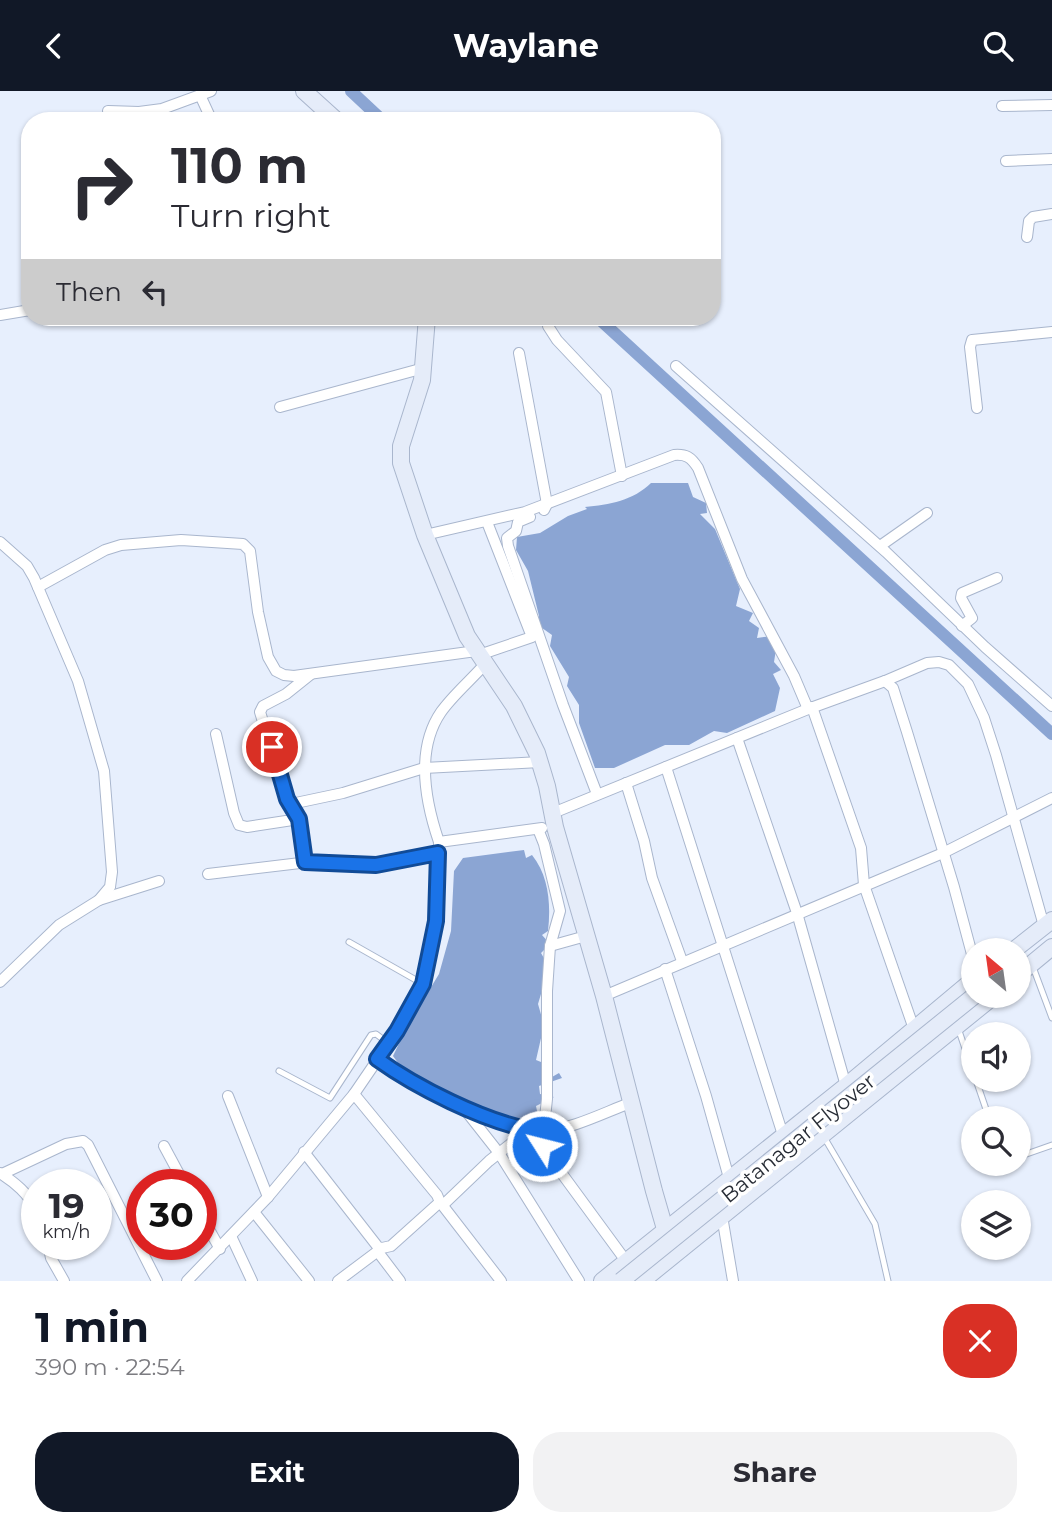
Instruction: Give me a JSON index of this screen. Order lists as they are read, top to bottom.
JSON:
{
  "streets": {
    "street": ["Batanagar Flyover"]
  },
  "north": "top left",
  "page": {
    "header": "Waylane",
    "turn": ["110 m", "Turn right"],
    "then": "Then",
    "speed": "19 km/h",
    "limit": "30",
    "heading": ["1 min", "390 m · 22:54"],
    "buttons": ["Exit", "Share"]
  }
}
